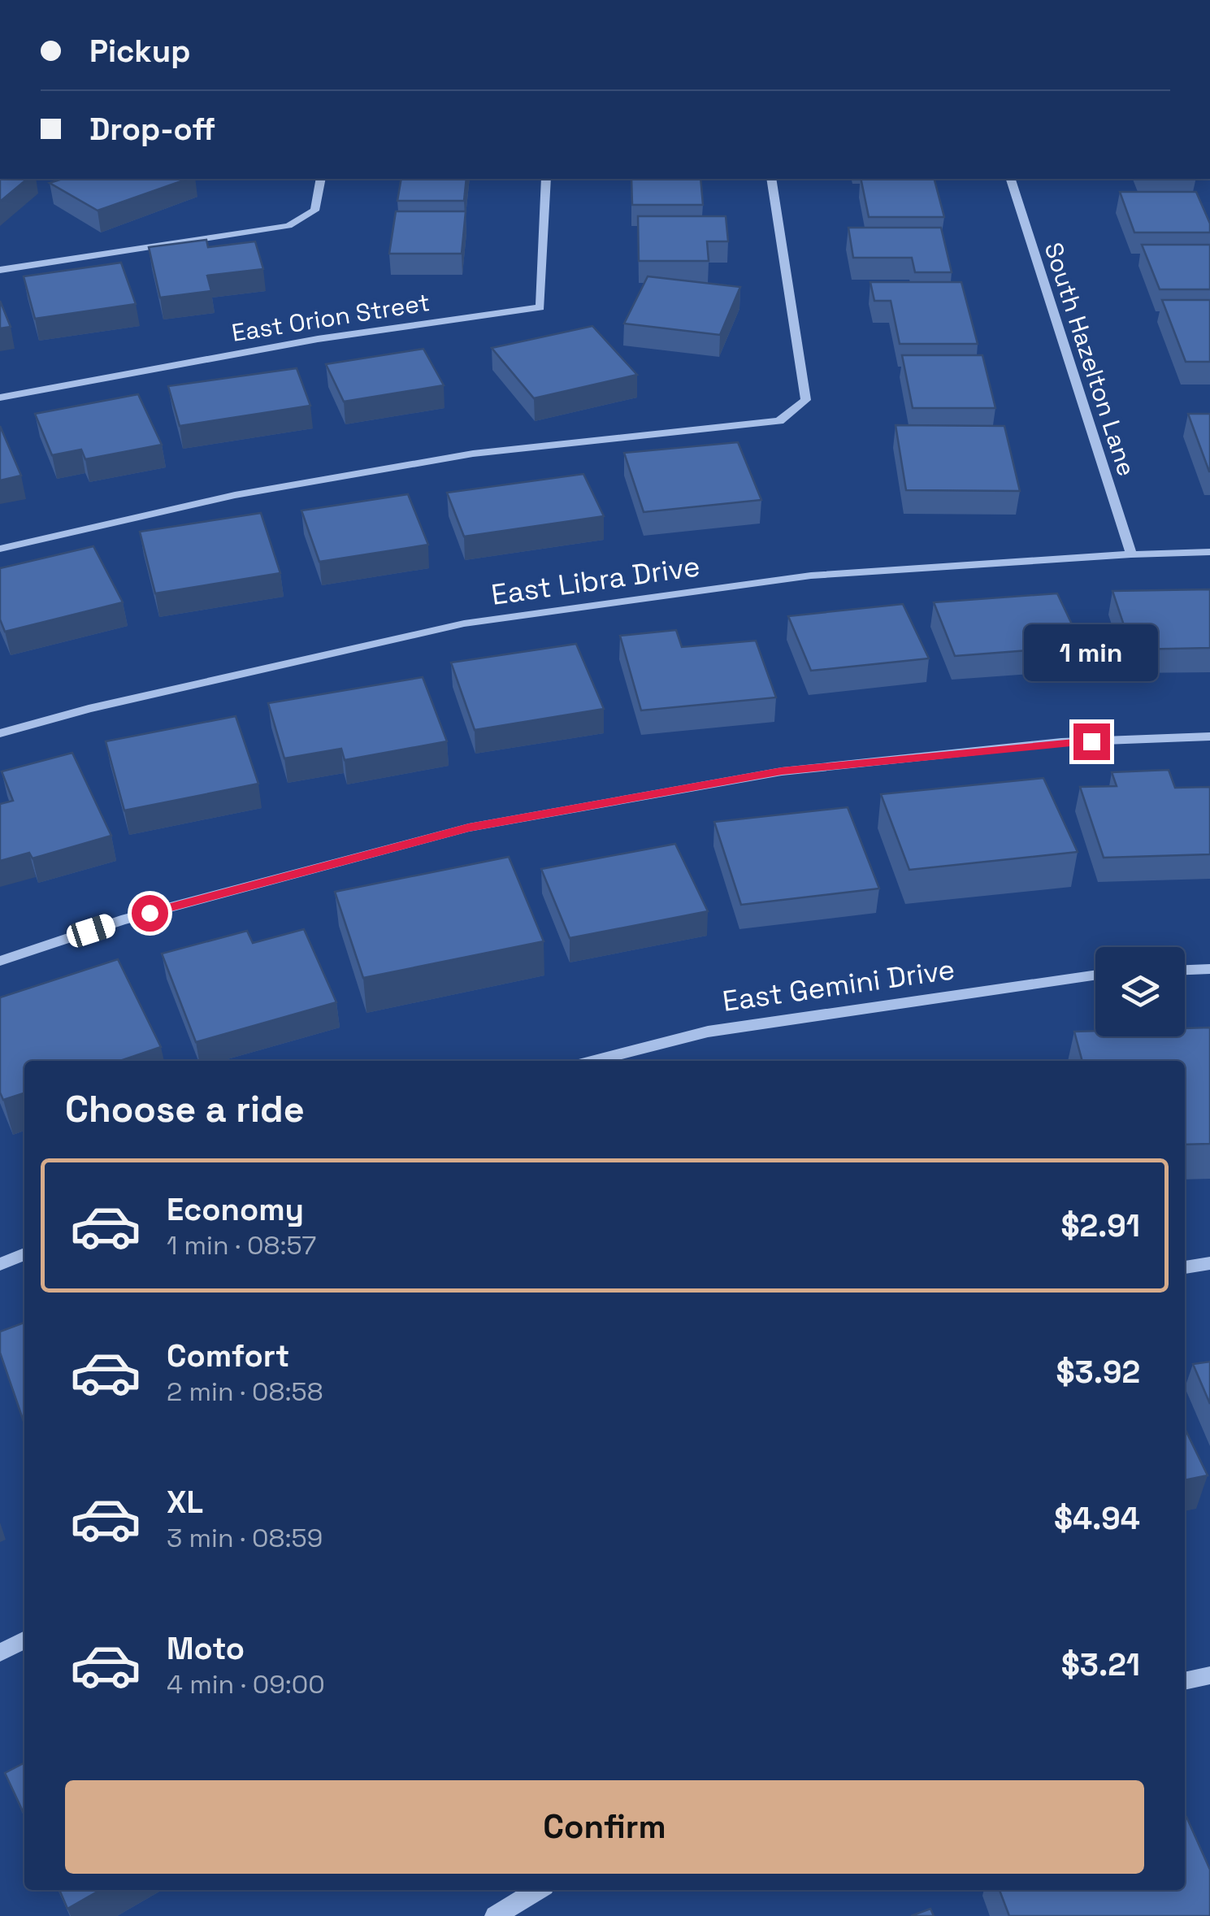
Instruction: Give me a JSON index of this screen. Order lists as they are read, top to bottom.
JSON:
{
  "streets": {
    "street": [
      "East Orion Street",
      "South Hazelton Lane",
      "East Libra Drive",
      "East Gemini Drive"
    ]
  },
  "crossings": [
    ["South Hazelton Lane", "East Libra Drive"]
  ],
  "page": {
    "banner": ["Pickup", "Drop-off"],
    "bubble": "1 min",
    "heading": "Choose a ride",
    "list": [
      {
        "name": "Economy",
        "note": "1 min · 08:57",
        "value": "$2.91"
      },
      {
        "name": "Comfort",
        "note": "2 min · 08:58",
        "value": "$3.92"
      },
      {
        "name": "XL",
        "note": "3 min · 08:59",
        "value": "$4.94"
      },
      {
        "name": "Moto",
        "note": "4 min · 09:00",
        "value": "$3.21"
      }
    ],
    "buttons": "Confirm"
  }
}
